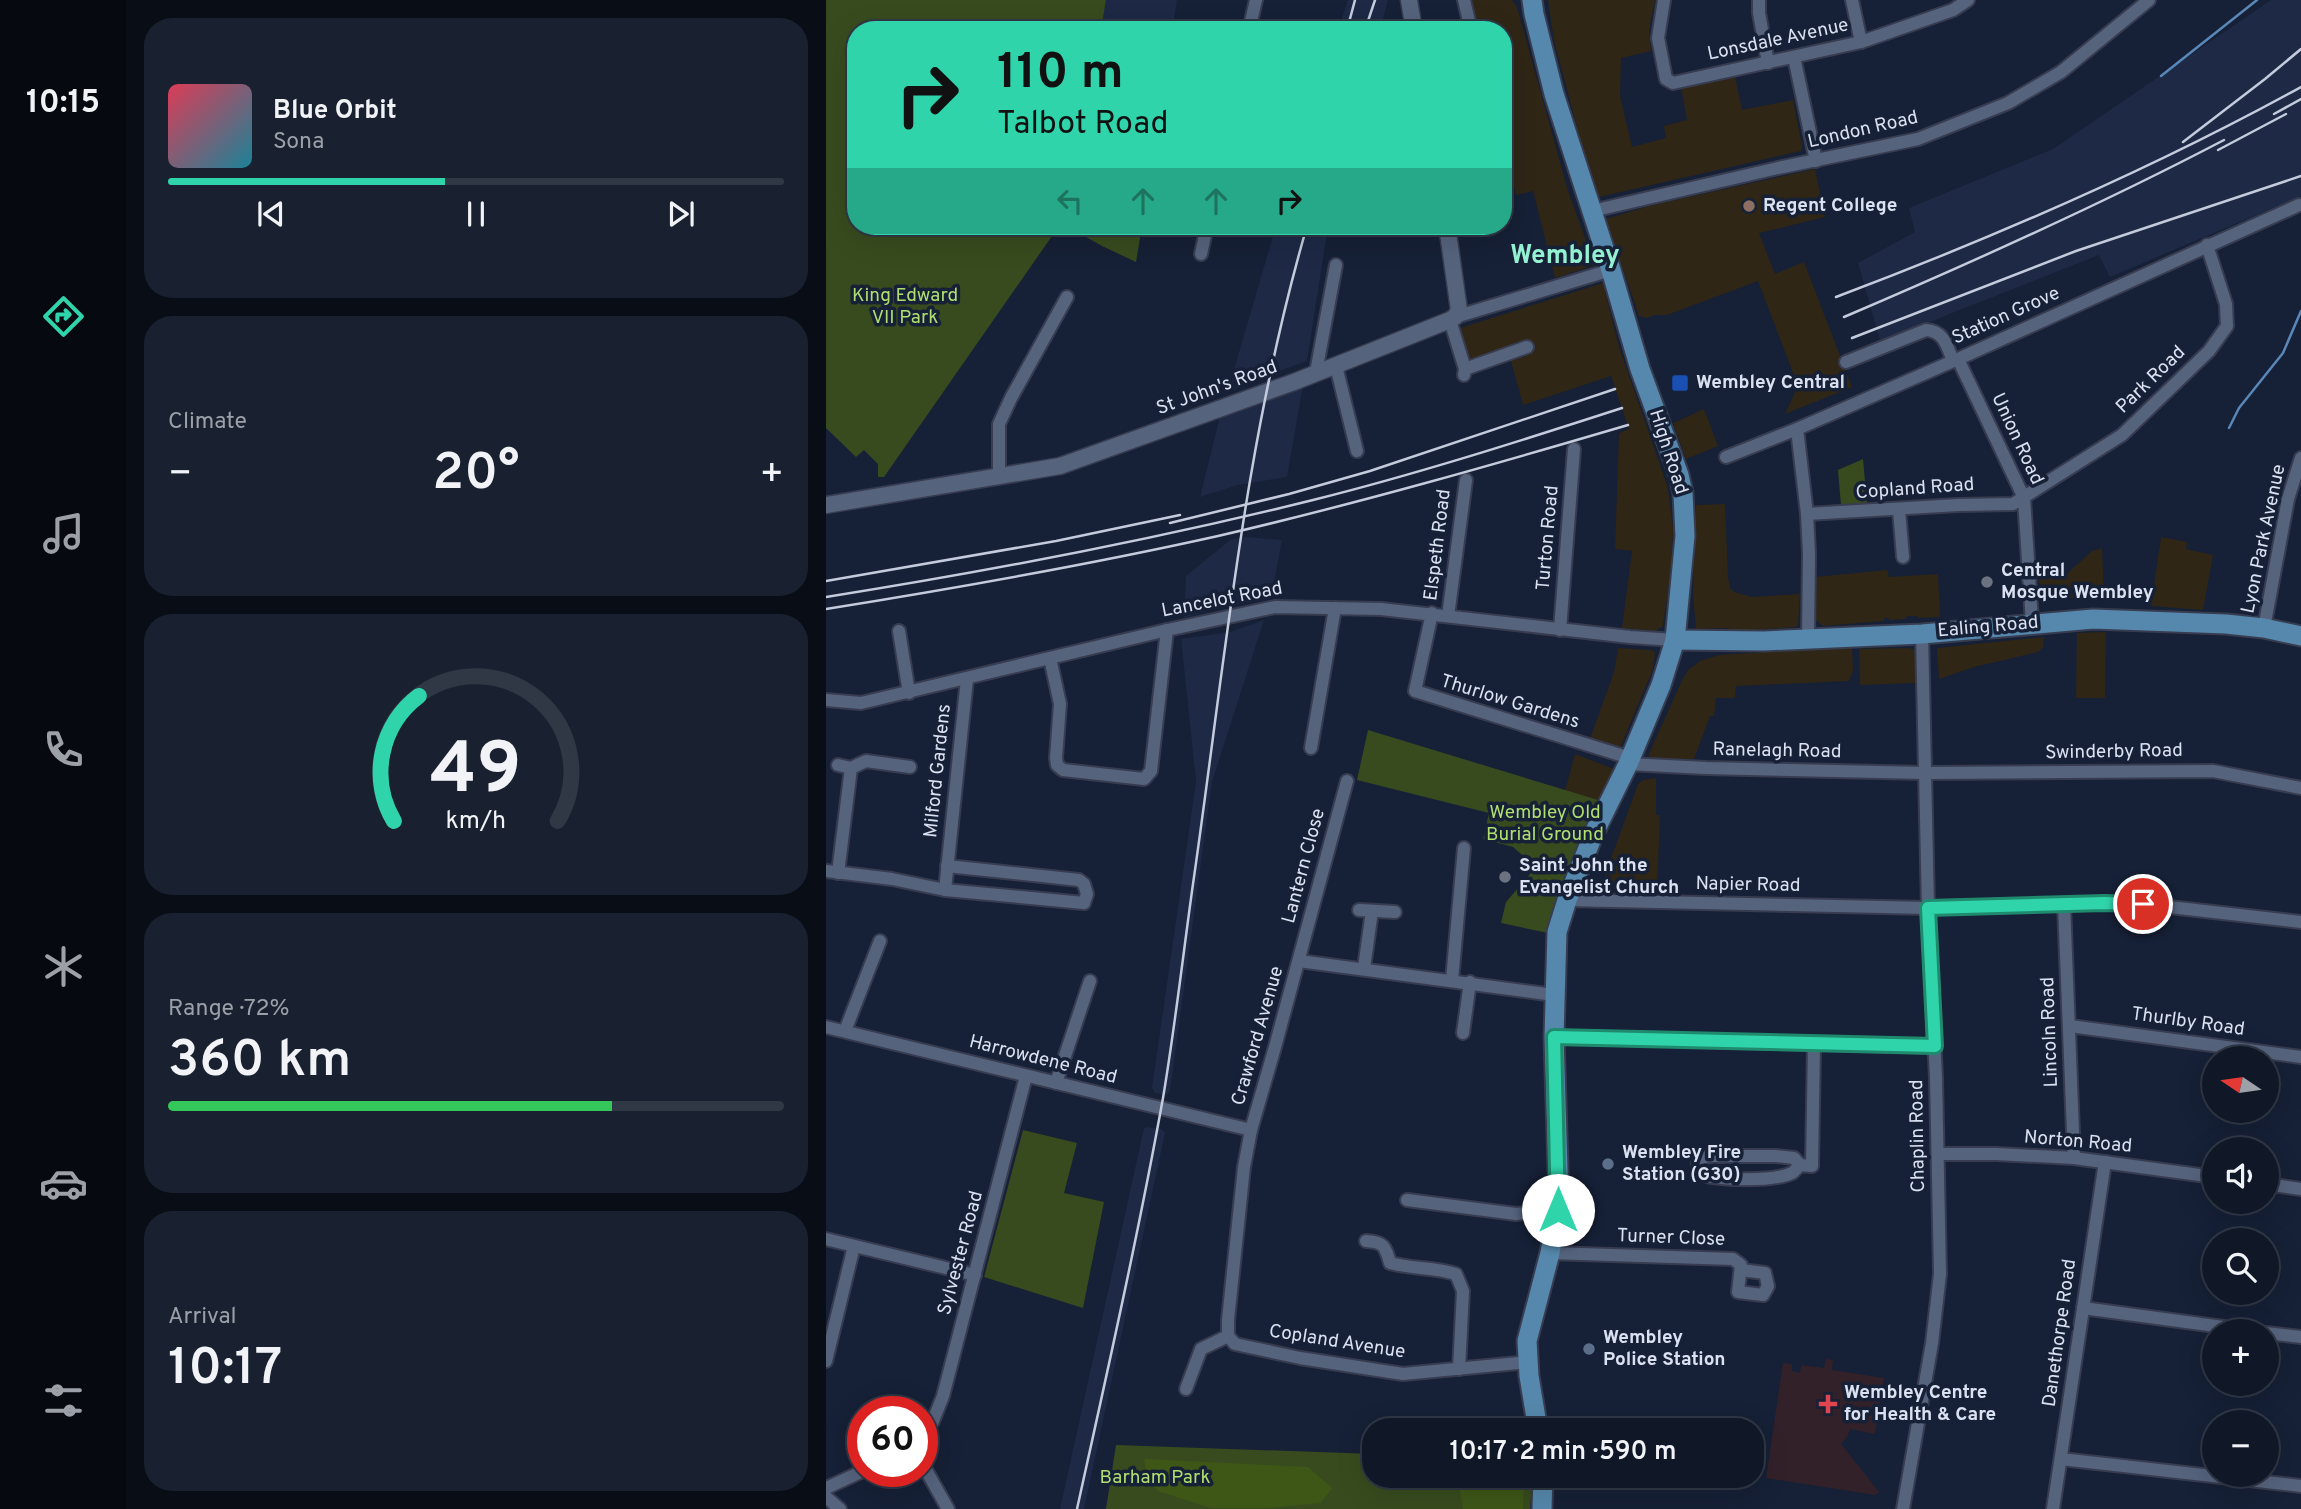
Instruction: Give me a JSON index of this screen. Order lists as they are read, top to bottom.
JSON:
{
  "streets": {
    "main road": ["High Road", "Ealing Road"],
    "street": [
      "Lonsdale Avenue",
      "London Road",
      "Station Grove",
      "Park Road",
      "St John's Road",
      "Union Road",
      "Copland Road",
      "Turton Road",
      "Lyon Park Avenue",
      "Elspeth Road",
      "Lancelot Road",
      "Thurlow Gardens",
      "Ranelagh Road",
      "Swinderby Road",
      "Milford Gardens",
      "Lantern Close",
      "Napier Road",
      "Thurlby Road",
      "Lincoln Road",
      "Crawford Avenue",
      "Harrowdene Road",
      "Chaplin Road",
      "Norton Road",
      "Turner Close",
      "Sylvester Road",
      "Danethorpe Road",
      "Copland Avenue"
    ]
  },
  "crossings": [
    ["London Road", "High Road"],
    ["Station Grove", "Park Road"],
    ["Station Grove", "Union Road"],
    ["Park Road", "Union Road"],
    ["Park Road", "Copland Road"],
    ["St John's Road", "High Road"],
    ["Union Road", "Copland Road"],
    ["Union Road", "Ealing Road"],
    ["High Road", "Lancelot Road"],
    ["High Road", "Ealing Road"],
    ["High Road", "Thurlow Gardens"],
    ["High Road", "Ranelagh Road"],
    ["High Road", "Napier Road"],
    ["High Road", "Crawford Avenue"],
    ["High Road", "Turner Close"],
    ["High Road", "Copland Avenue"],
    ["Turton Road", "Lancelot Road"],
    ["Lyon Park Avenue", "Ealing Road"],
    ["Elspeth Road", "Lancelot Road"],
    ["Lancelot Road", "Ealing Road"],
    ["Lancelot Road", "Thurlow Gardens"],
    ["Lancelot Road", "Milford Gardens"],
    ["Ealing Road", "Chaplin Road"],
    ["Thurlow Gardens", "Ranelagh Road"],
    ["Ranelagh Road", "Swinderby Road"],
    ["Ranelagh Road", "Chaplin Road"],
    ["Swinderby Road", "Chaplin Road"],
    ["Lantern Close", "Crawford Avenue"],
    ["Napier Road", "Lincoln Road"],
    ["Napier Road", "Chaplin Road"],
    ["Thurlby Road", "Lincoln Road"],
    ["Lincoln Road", "Norton Road"],
    ["Crawford Avenue", "Harrowdene Road"],
    ["Crawford Avenue", "Copland Avenue"],
    ["Harrowdene Road", "Sylvester Road"],
    ["Chaplin Road", "Norton Road"],
    ["Norton Road", "Danethorpe Road"]
  ],
  "districts": ["Wembley"],
  "parks": ["King Edward VII Park", "Wembley Old Burial Ground", "Barham Park"],
  "places": {
    "other": [
      "Regent College",
      "Central Mosque Wembley",
      "Saint John the Evangelist Church",
      "Wembley Fire Station (G30)",
      "Wembley Police Station"
    ],
    "transit": ["Wembley Central"],
    "health": ["Wembley Centre for Health & Care"]
  },
  "north": "left",
  "page": {
    "tabs": "10:15",
    "turn": ["110 m", "Talbot Road"],
    "song": ["Blue Orbit", "Sona"],
    "tile": [
      "Climate",
      ["Range · 72%", "360 km"],
      ["Arrival", "10:17"]
    ],
    "heat": ["−", "20°", "+"],
    "map_buttons": ["+", "−"],
    "limit": "60",
    "trip": "10:17 · 2 min · 590 m",
    "gauge": ["49", "km/h"]
  }
}
